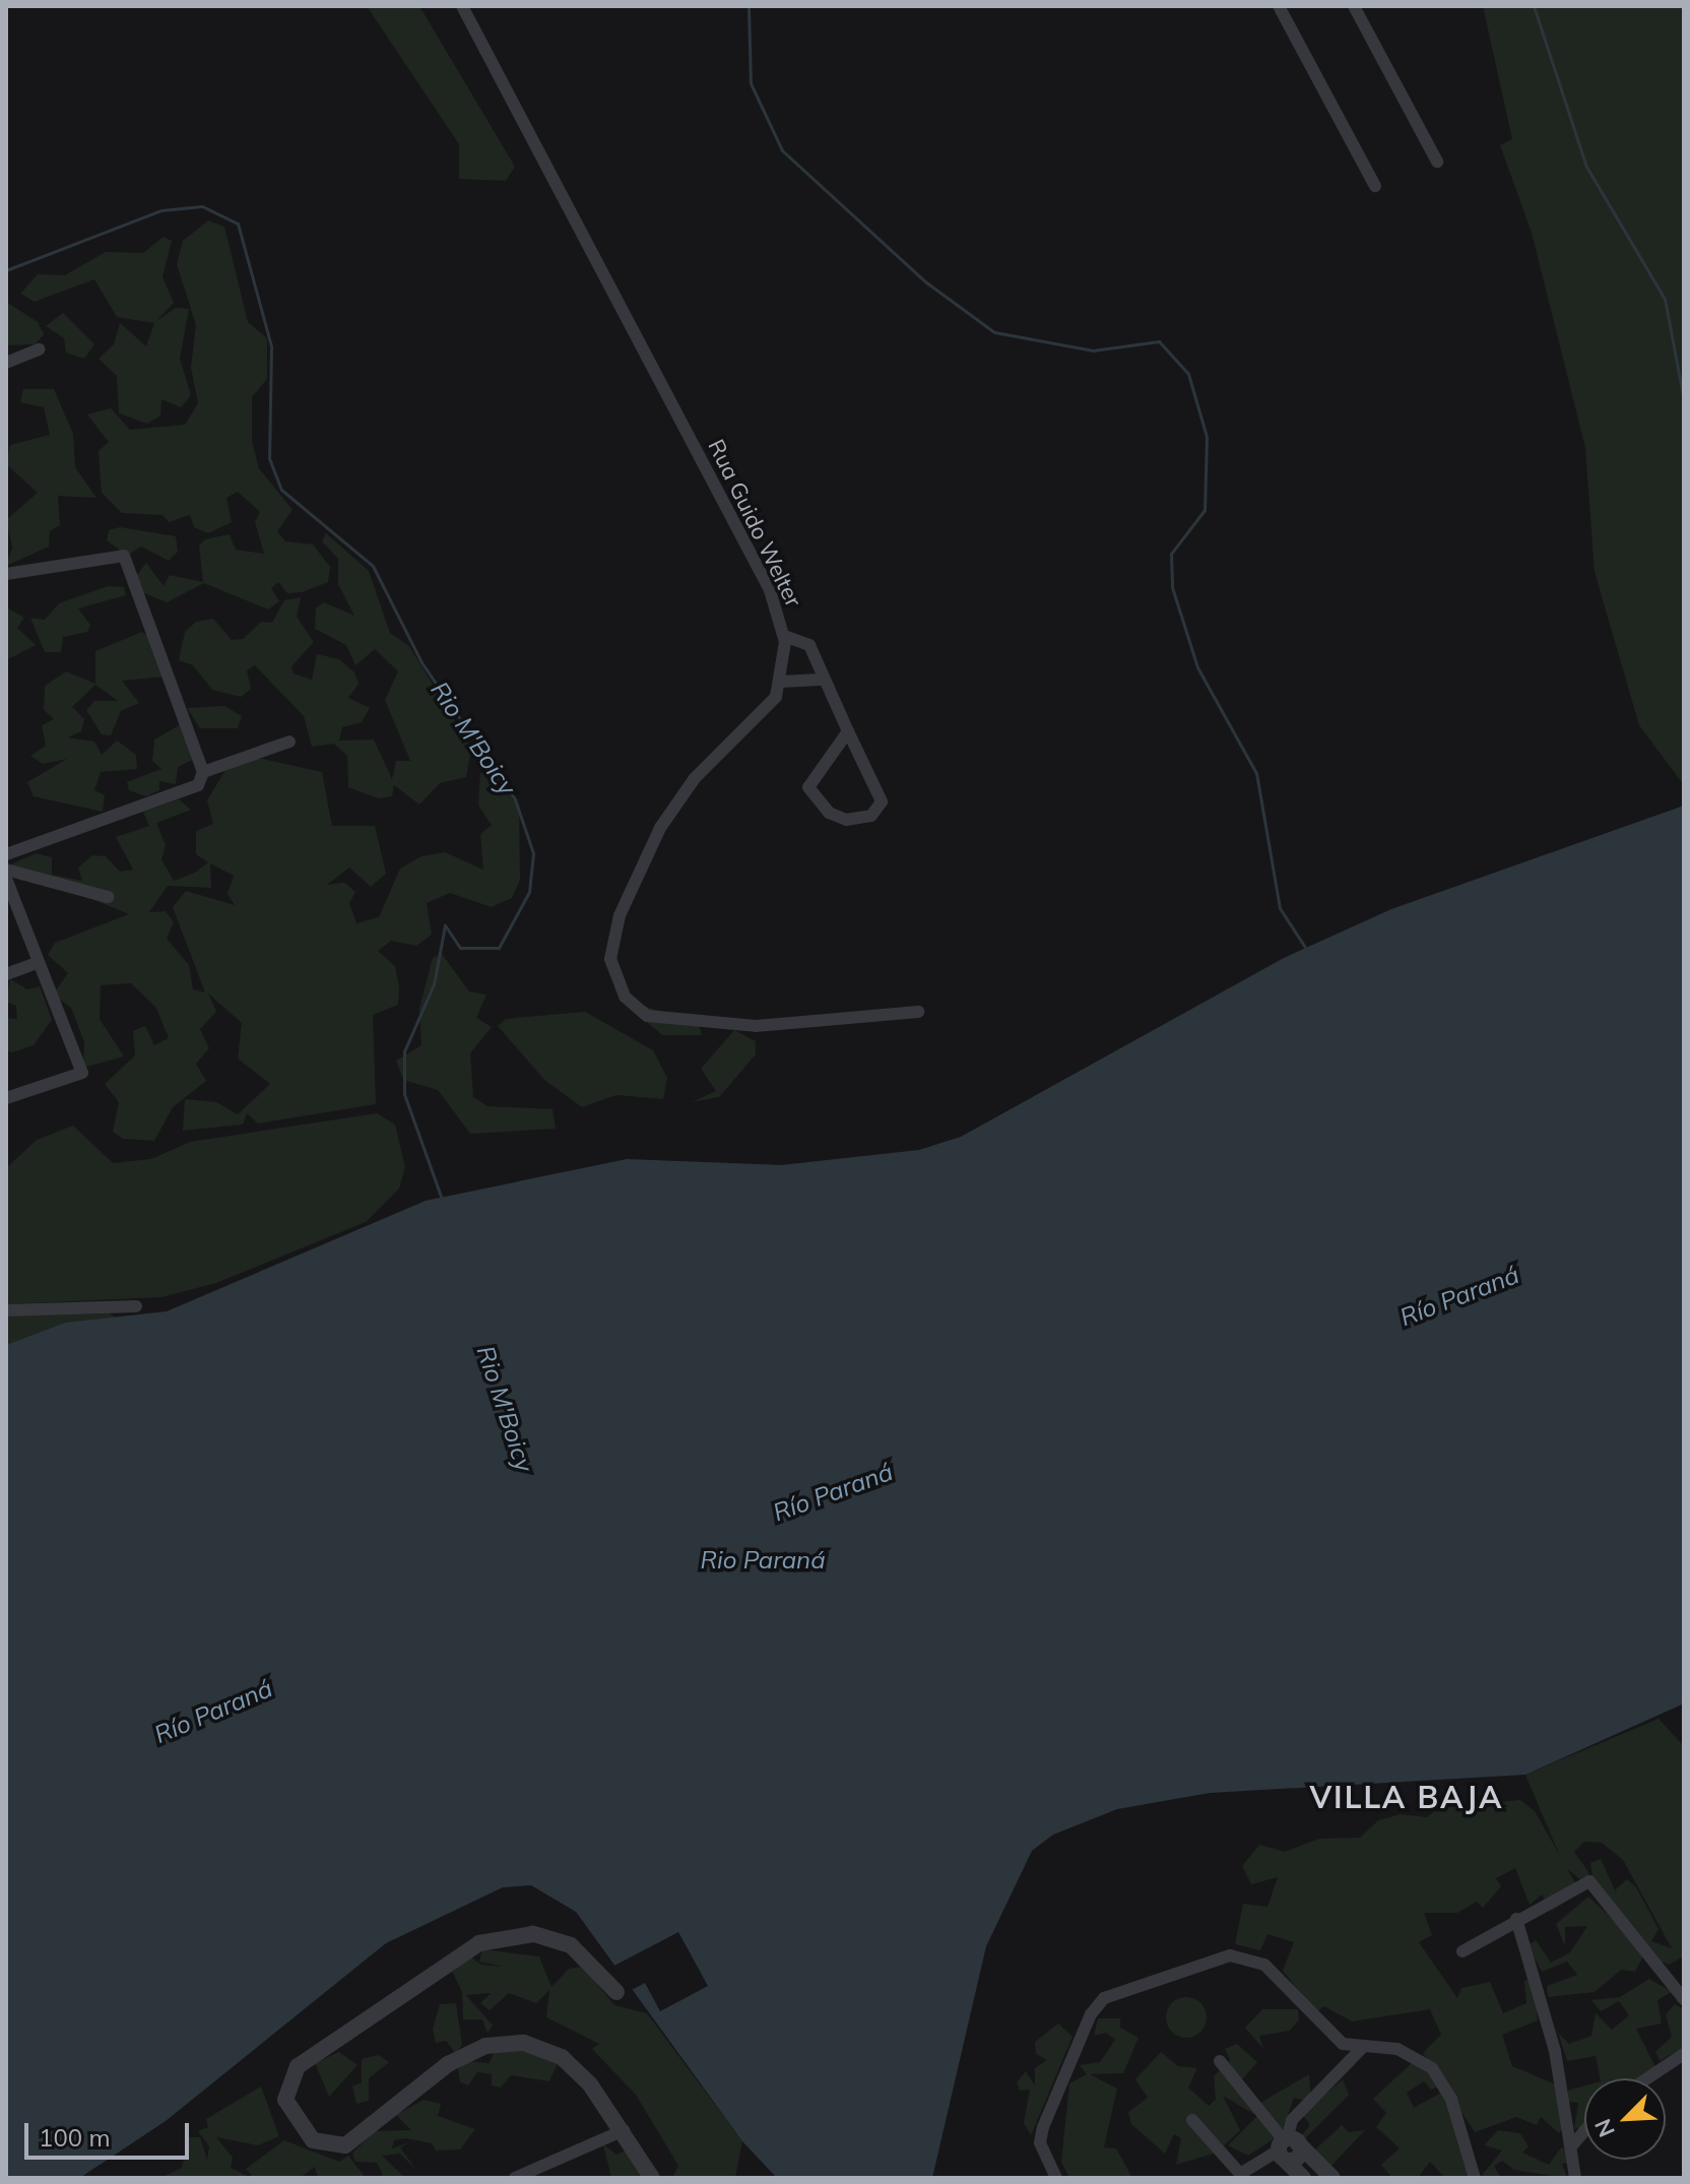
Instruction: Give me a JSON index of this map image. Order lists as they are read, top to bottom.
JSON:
{
  "streets": {
    "street": ["Rua Guido Welter"]
  },
  "districts": ["VILLA BAJA"],
  "water": ["Rio M'Boicy", "Río Paraná", "Rio Paraná"],
  "scale_bar": "100 m",
  "north": "bottom left"
}
